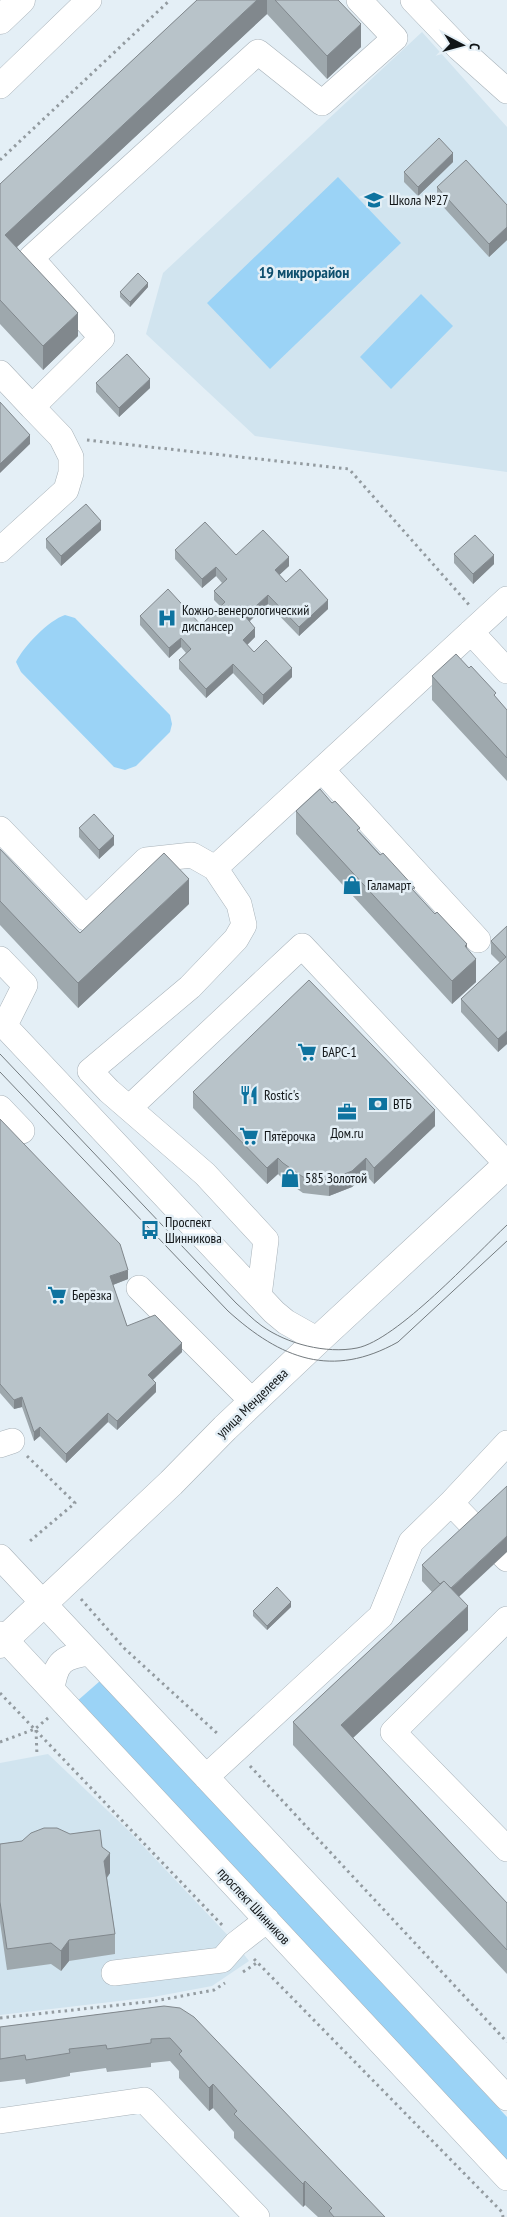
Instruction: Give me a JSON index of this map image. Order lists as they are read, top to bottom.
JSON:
{
  "streets": {
    "main road": ["улица Менделеева"],
    "street": ["проспект Шинников"]
  },
  "crossings": [
    ["улица Менделеева", "проспект Шинников"]
  ],
  "districts": ["19 микрорайон"],
  "places": {
    "school or university": ["Школа №27"],
    "hospital": ["Кожно-венерологический диспансер"],
    "shop": ["Галамарт", "585 Золотой"],
    "supermarket": ["БАРС-1", "Пятёрочка", "Берёзка"],
    "restaurant": ["Rostic's"],
    "bank": ["ВТБ"],
    "office": ["Дом.ru"],
    "bus stop": ["Проспект Шинникова"]
  },
  "north": "right"
}
